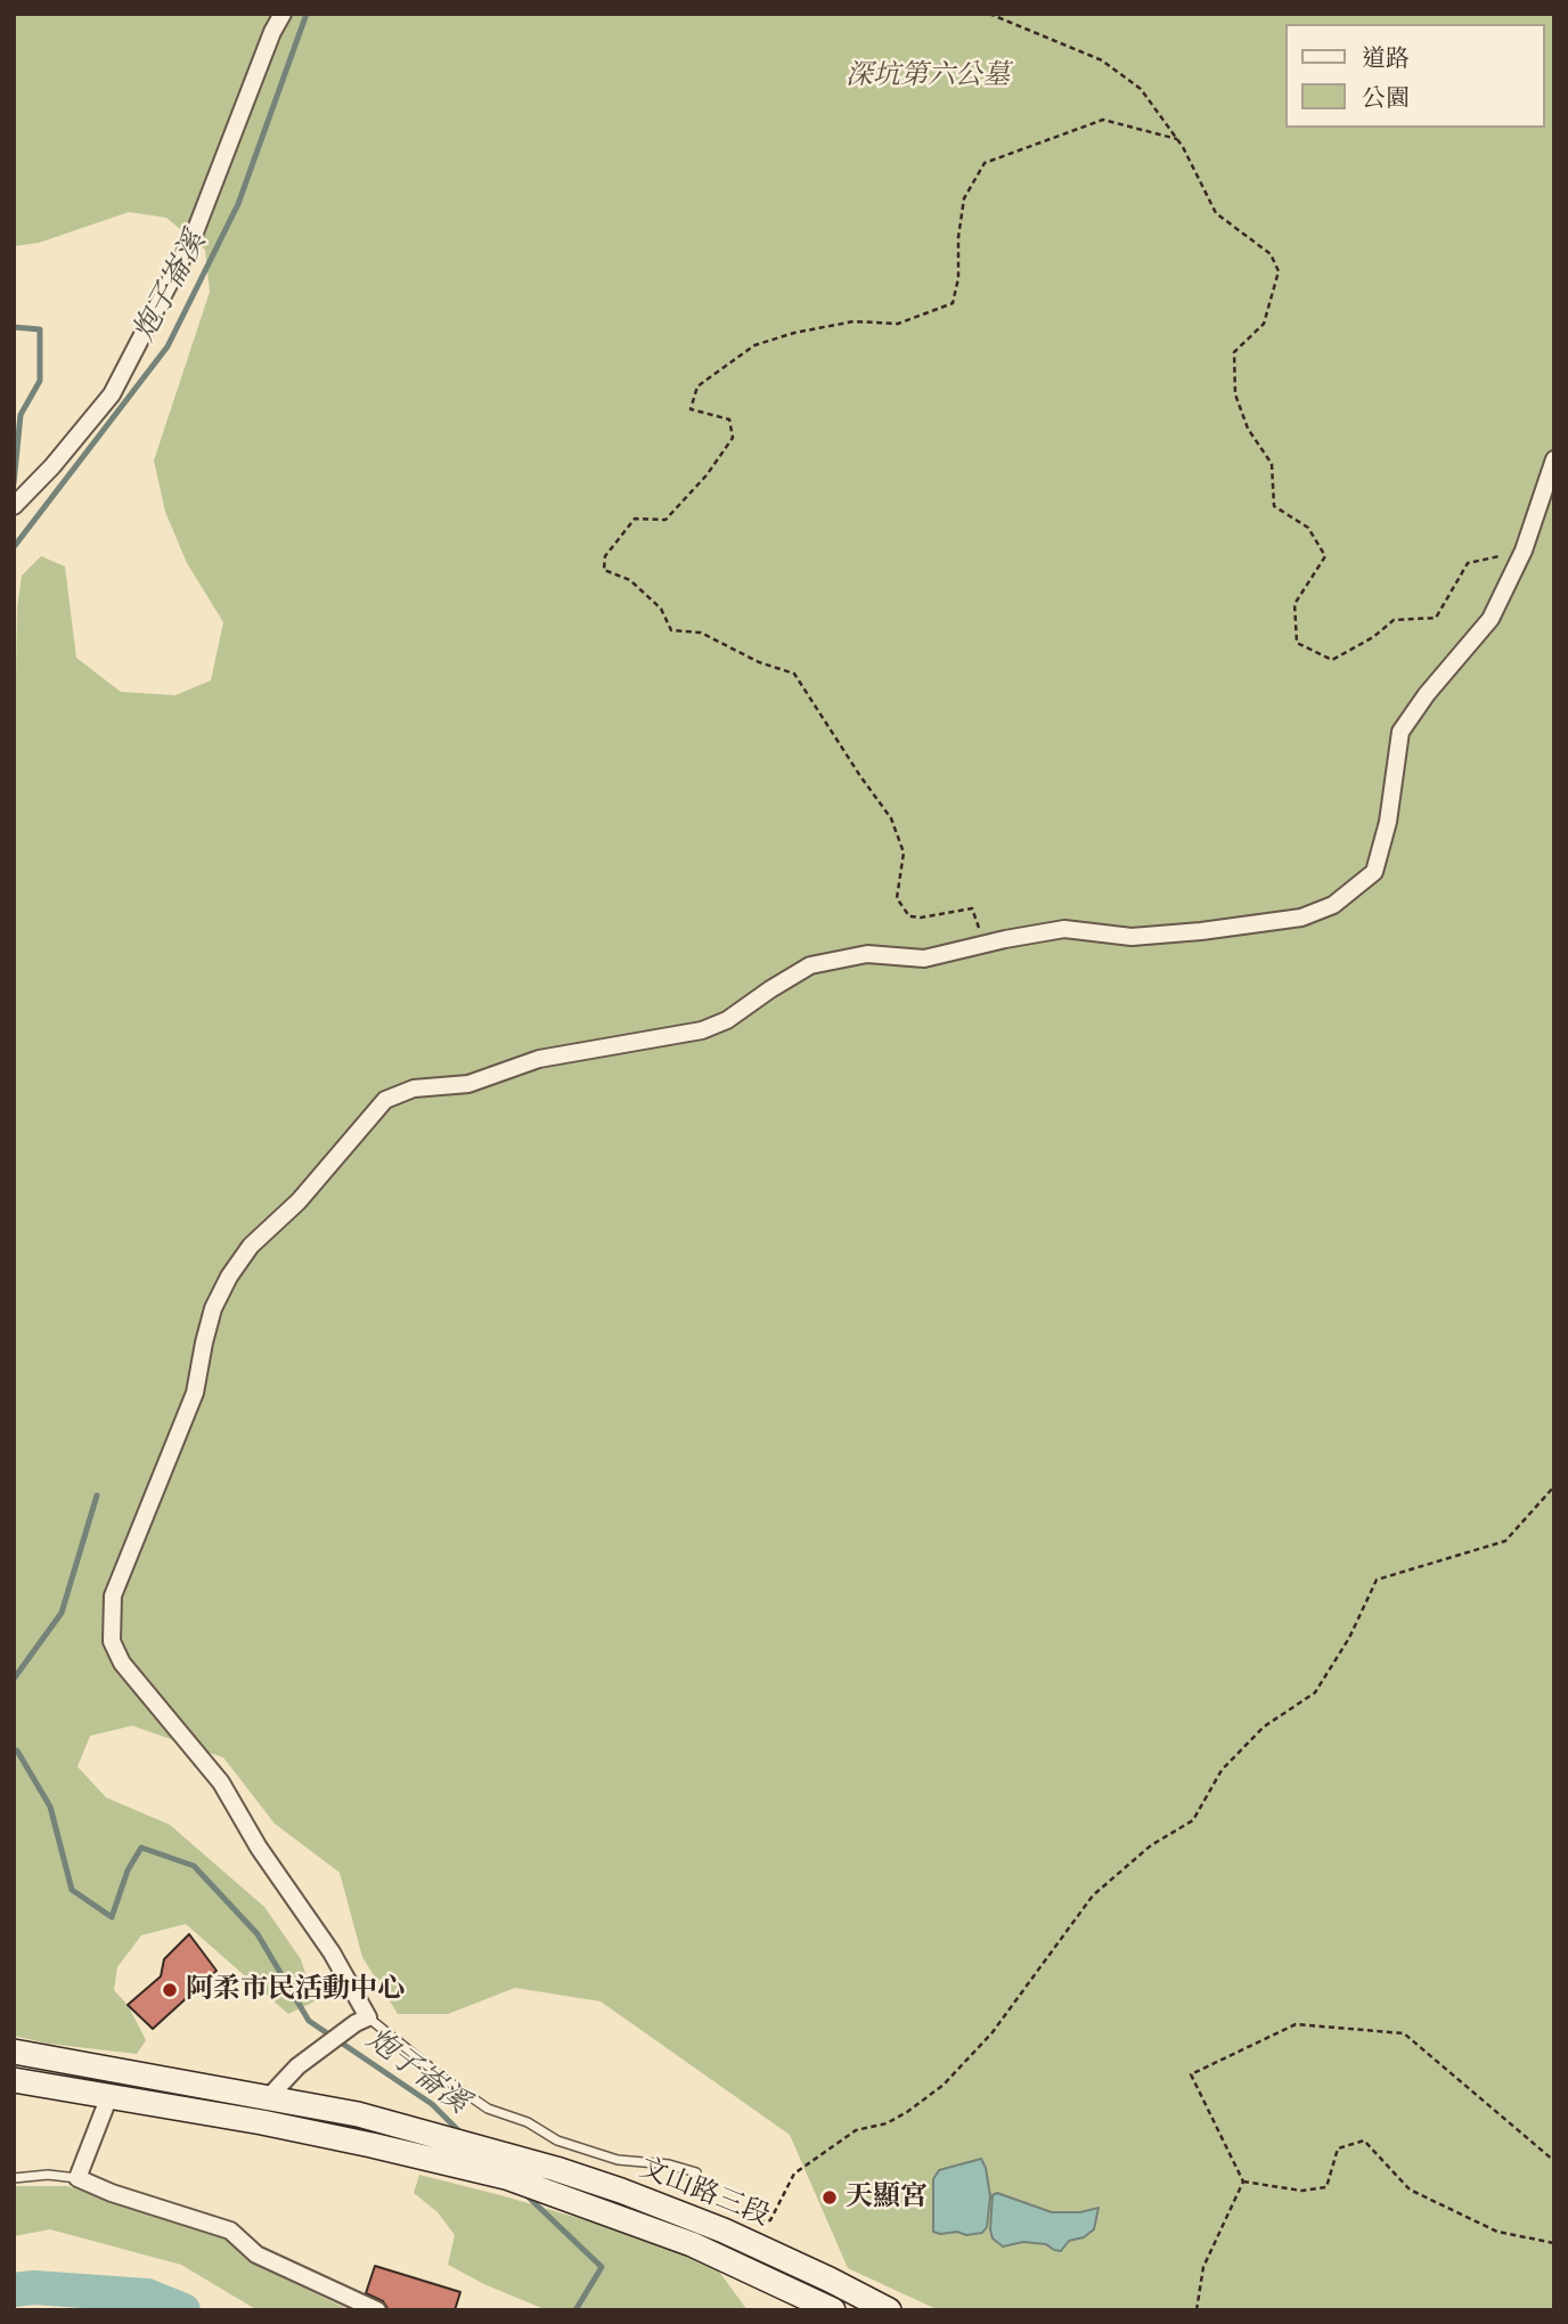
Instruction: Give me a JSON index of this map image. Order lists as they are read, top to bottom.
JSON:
{
  "streets": {
    "main road": ["文山路三段"]
  },
  "water": ["炮子崙溪"],
  "parks": ["深坑第六公墓"],
  "places": ["阿柔市民活動中心", "天顯宮"],
  "legend": ["道路", "公園"]
}
